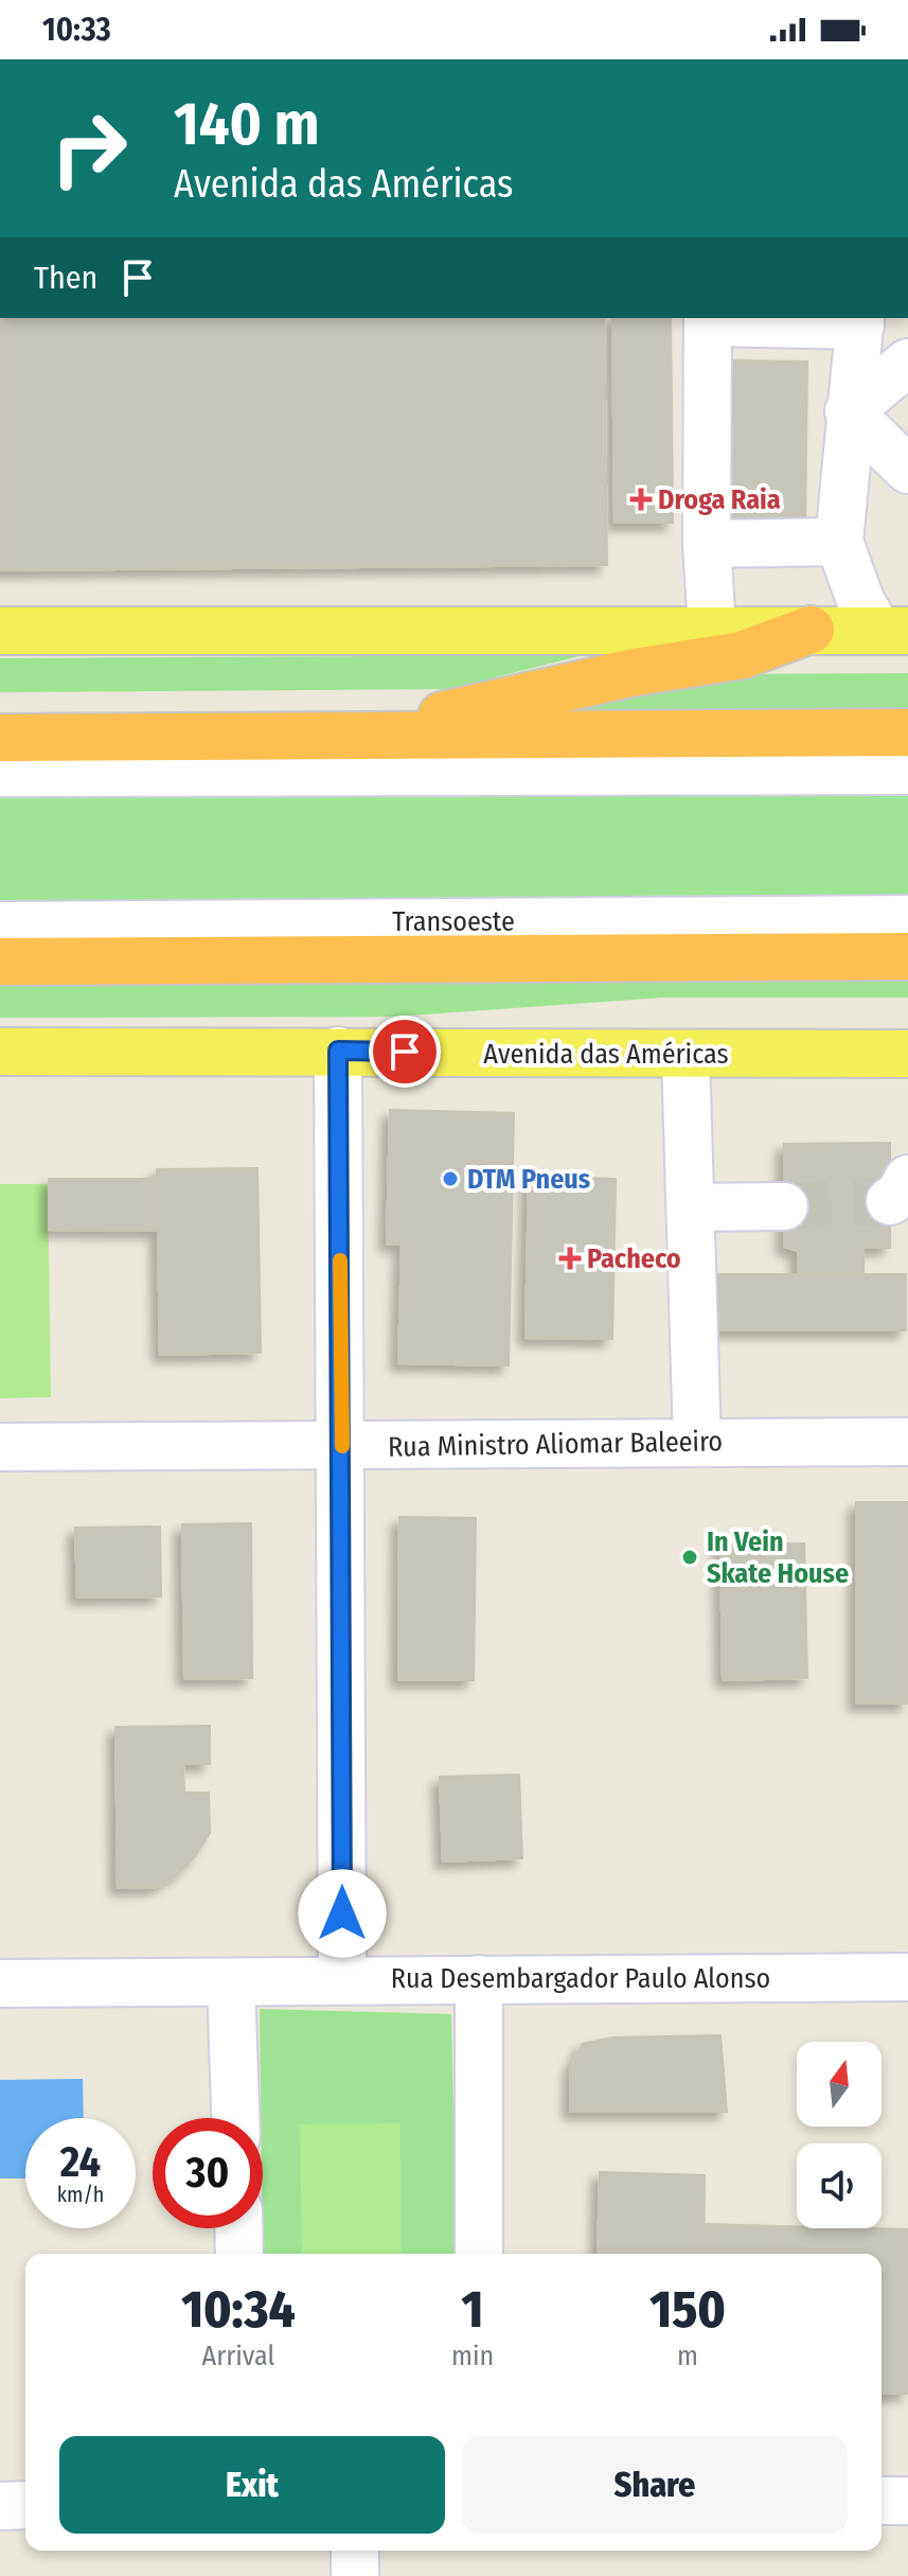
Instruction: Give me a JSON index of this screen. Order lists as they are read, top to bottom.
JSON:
{
  "streets": {
    "main road": ["Avenida das Américas"],
    "street": ["Transoeste", "Rua Ministro Aliomar Baleeiro", "Rua Desembargador Paulo Alonso"]
  },
  "places": {
    "health": ["Droga Raia", "Pacheco"],
    "other": ["DTM Pneus", "In Vein Skate House"]
  },
  "north": "top",
  "page": {
    "status": "10:33",
    "turn": ["140 m", "Avenida das Américas"],
    "then": "Then",
    "speed": "24 km/h",
    "limit": "30",
    "eta": [
      "10:34",
      "Arrival",
      "1",
      "min",
      "150",
      "m"
    ],
    "buttons": ["Exit", "Share"]
  }
}
